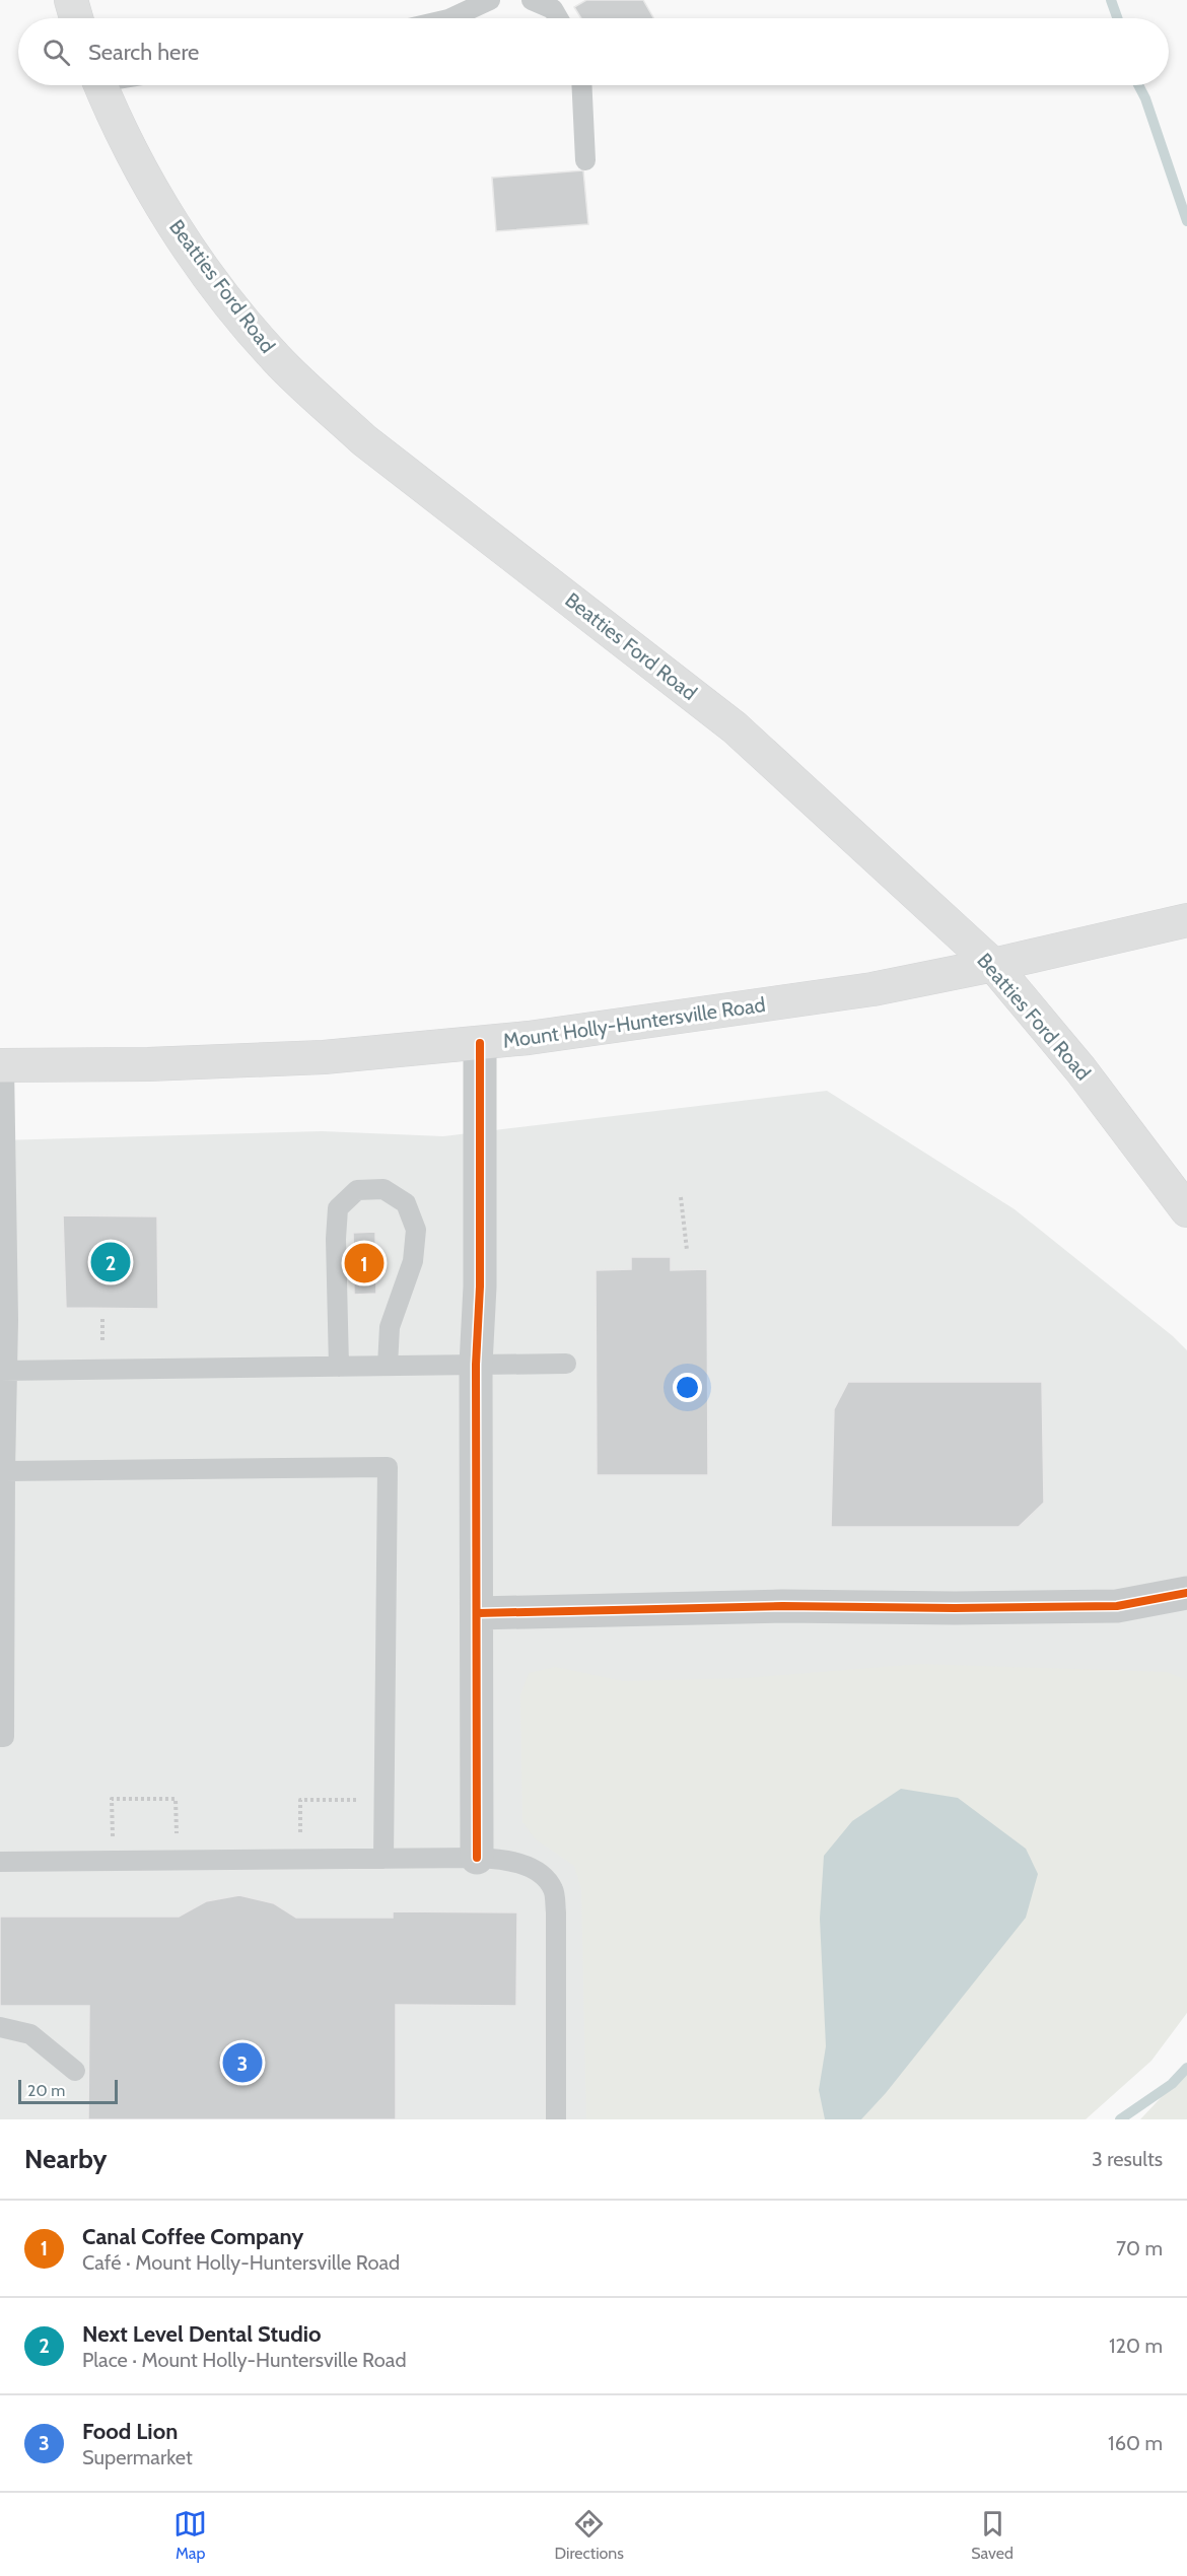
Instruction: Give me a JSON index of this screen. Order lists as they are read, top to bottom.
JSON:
{
  "streets": {
    "main road": ["Beatties Ford Road", "Mount Holly-Huntersville Road"]
  },
  "crossings": [
    ["Beatties Ford Road", "Mount Holly-Huntersville Road"]
  ],
  "scale_bar": "20 m",
  "page": {
    "search": "Search here",
    "pins": ["2", "1", "3"],
    "scale": "20 m",
    "heading": ["Nearby", "3 results"],
    "list": [
      {
        "mark": "1",
        "name": "Canal Coffee Company",
        "note": "Café · Mount Holly-Huntersville Road",
        "value": "70 m"
      },
      {
        "mark": "2",
        "name": "Next Level Dental Studio",
        "note": "Place · Mount Holly-Huntersville Road",
        "value": "120 m"
      },
      {
        "mark": "3",
        "name": "Food Lion",
        "note": "Supermarket",
        "value": "160 m"
      }
    ],
    "nav": ["Map", "Directions", "Saved"]
  }
}
